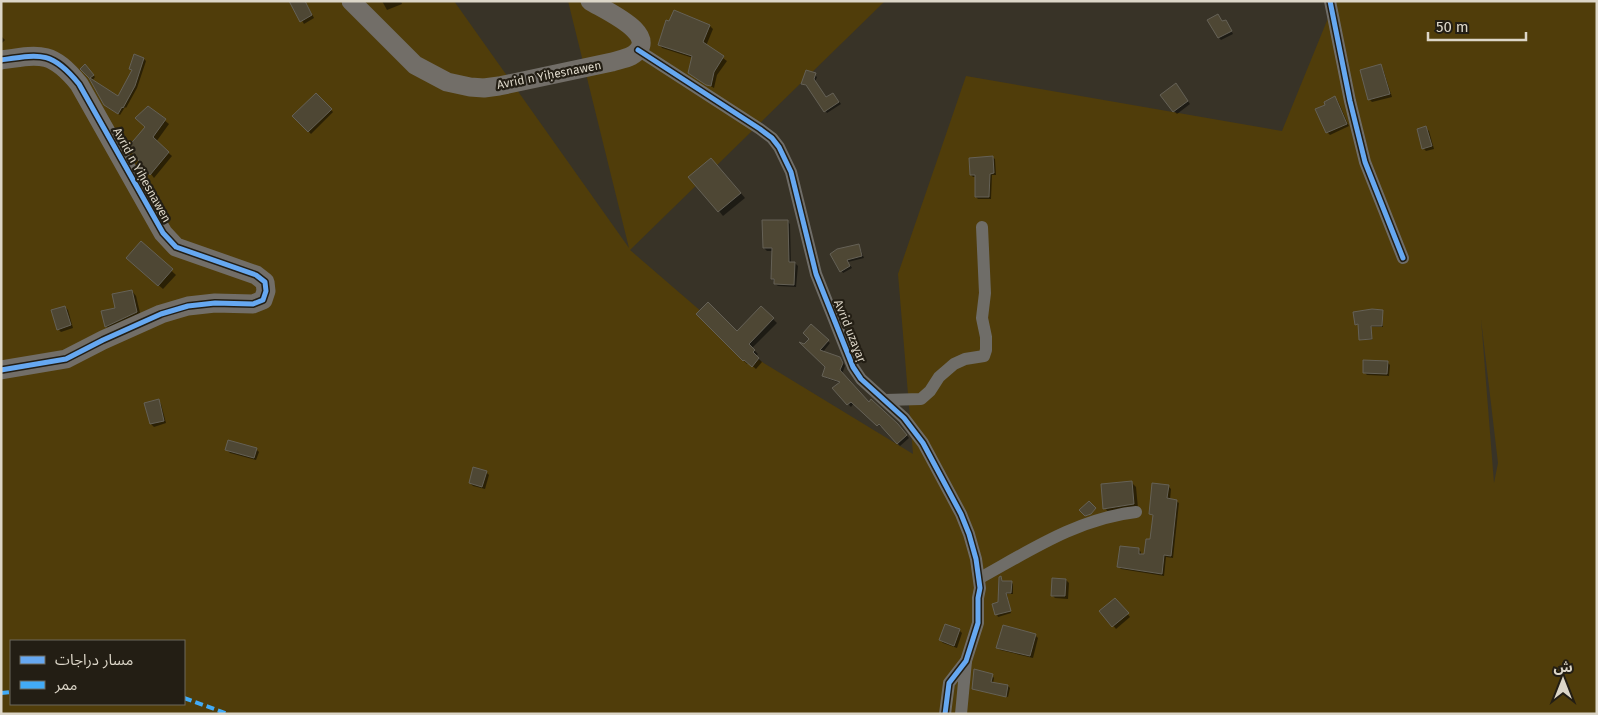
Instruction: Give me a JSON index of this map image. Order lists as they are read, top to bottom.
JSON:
{
  "streets": {
    "street": ["Avrid n Yiḥesnawen", "Avrid uzaɣaṛ"]
  },
  "crossings": [
    ["Avrid n Yiḥesnawen", "Avrid uzaɣaṛ"]
  ],
  "legend": ["مسار دراجات", "ممر"],
  "scale_bar": "50 m",
  "north": "top"
}
